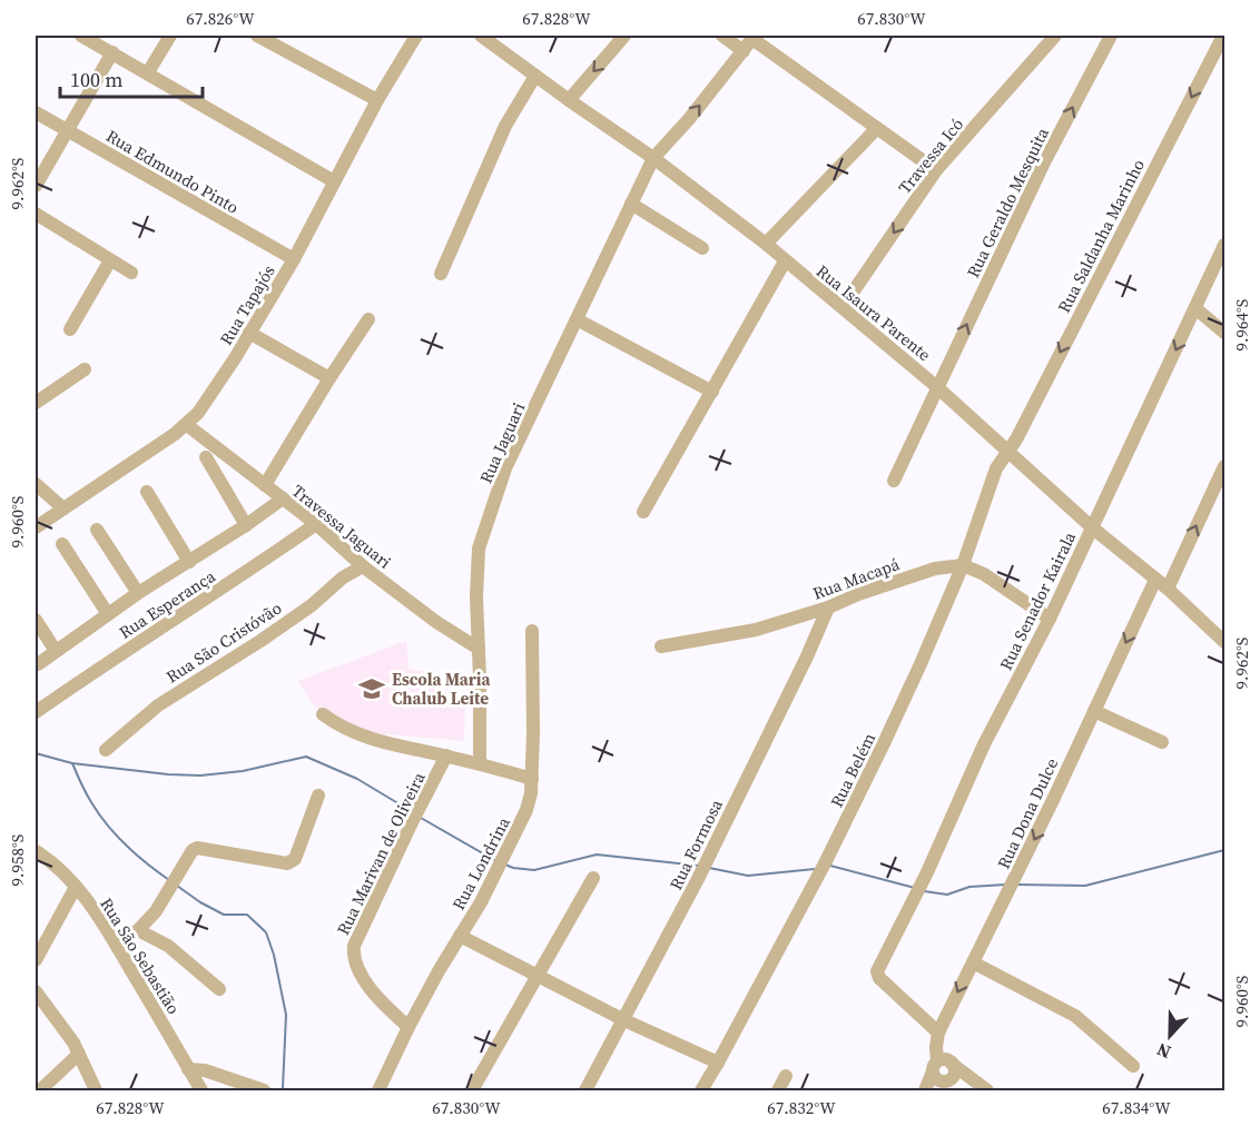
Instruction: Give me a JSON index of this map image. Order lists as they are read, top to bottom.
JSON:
{
  "streets": {
    "street": [
      "Travessa Icó",
      "Rua Edmundo Pinto",
      "Rua Geraldo Mesquita",
      "Rua Saldanha Marinho",
      "Rua Tapajós",
      "Rua Isaura Parente",
      "Rua Jaguari",
      "Travessa Jaguari",
      "Rua Macapá",
      "Rua Senador Kairala",
      "Rua Esperança",
      "Rua São Cristóvão",
      "Rua Belém",
      "Rua Dona Dulce",
      "Rua Formosa",
      "Rua Marivan de Oliveira",
      "Rua Londrina",
      "Rua São Sebastião"
    ]
  },
  "crossings": [
    ["Travessa Icó", "Rua Isaura Parente"],
    ["Rua Edmundo Pinto", "Rua Tapajós"],
    ["Rua Geraldo Mesquita", "Rua Isaura Parente"],
    ["Rua Saldanha Marinho", "Rua Isaura Parente"],
    ["Rua Saldanha Marinho", "Rua Belém"],
    ["Rua Tapajós", "Travessa Jaguari"],
    ["Rua Isaura Parente", "Rua Jaguari"],
    ["Rua Isaura Parente", "Rua Senador Kairala"],
    ["Rua Isaura Parente", "Rua Belém"],
    ["Rua Isaura Parente", "Rua Dona Dulce"],
    ["Rua Jaguari", "Travessa Jaguari"],
    ["Travessa Jaguari", "Rua Esperança"],
    ["Travessa Jaguari", "Rua São Cristóvão"],
    ["Rua Macapá", "Rua Belém"],
    ["Rua Macapá", "Rua Formosa"],
    ["Rua Senador Kairala", "Rua Dona Dulce"],
    ["Rua Marivan de Oliveira", "Rua Londrina"]
  ],
  "one_way": ["Rua Geraldo Mesquita", "Rua Saldanha Marinho", "Rua Dona Dulce"],
  "places": {
    "school or university": ["Escola Maria Chalub Leite"]
  },
  "scale_bar": "100 m",
  "north": "bottom",
  "coordinates": [
    "67.826°W",
    "67.828°W",
    "67.830°W",
    "9.962°S",
    "9.964°S",
    "9.960°S",
    "9.958°S",
    "67.832°W",
    "67.834°W"
  ]
}
